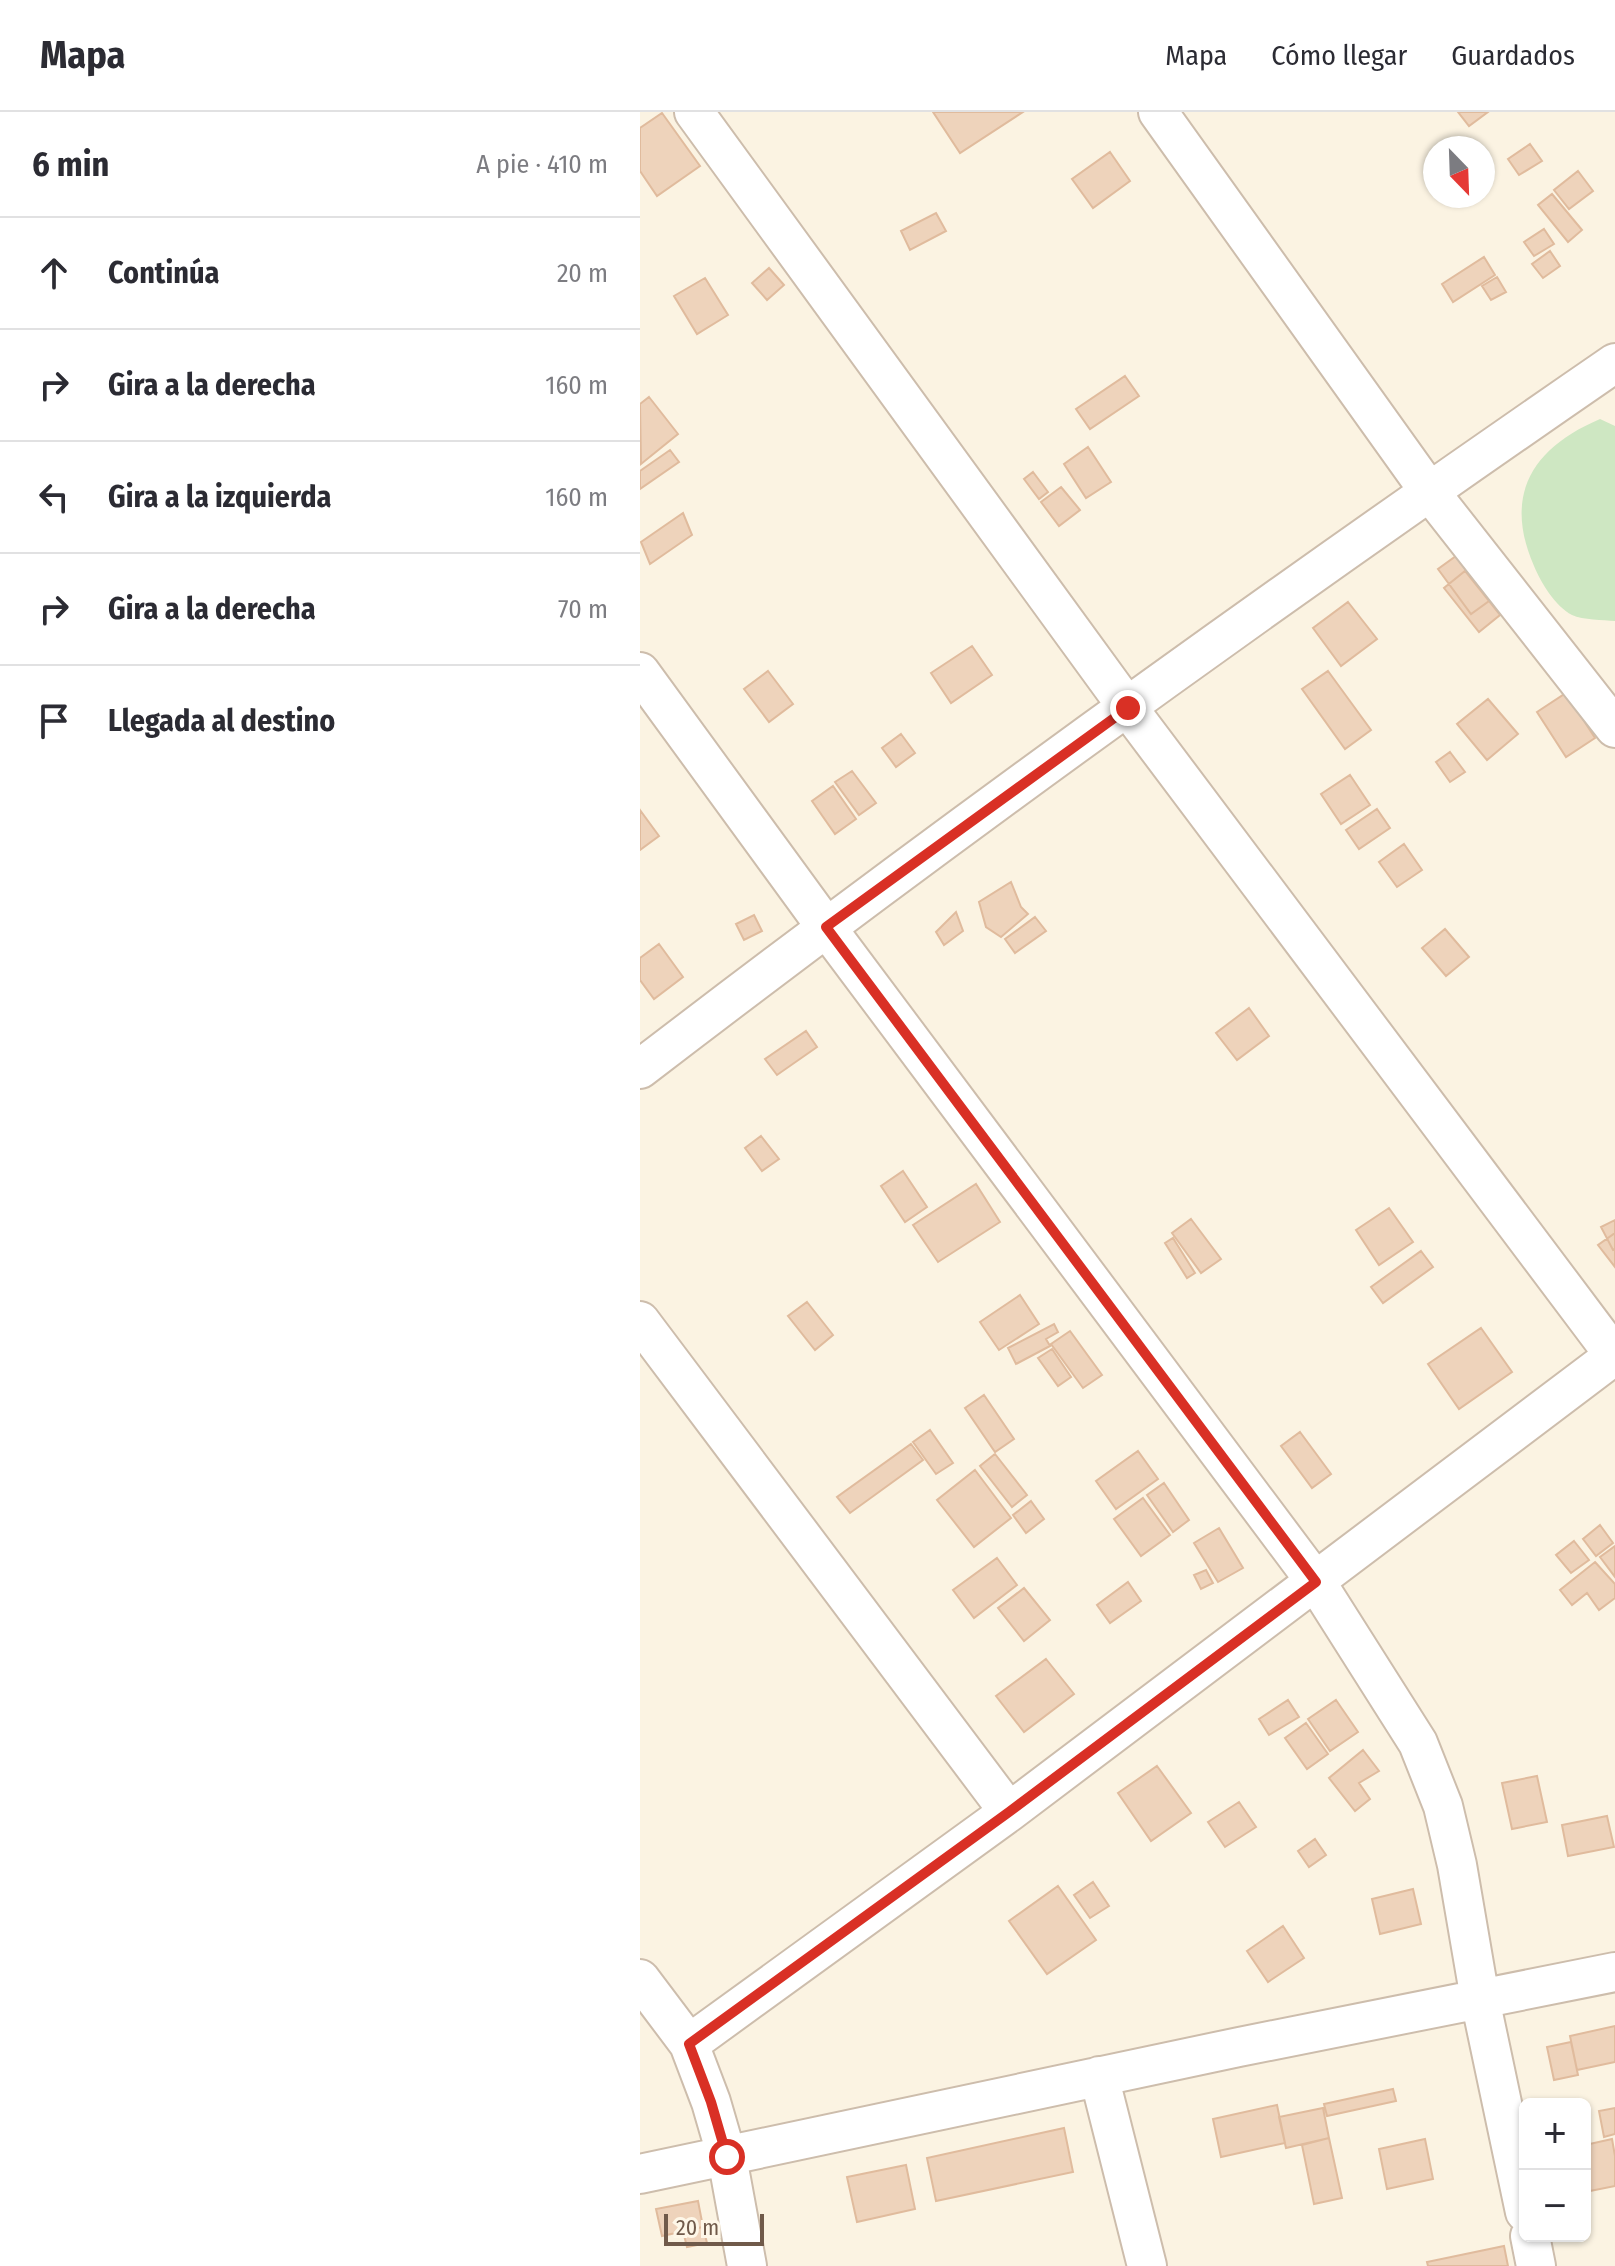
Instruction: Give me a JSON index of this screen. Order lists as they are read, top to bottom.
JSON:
{
  "scale_bar": "20 m",
  "north": "bottom right",
  "page": {
    "header": "Mapa",
    "nav": ["Mapa", "Cómo llegar", "Guardados"],
    "heading": ["6 min", "A pie · 410 m"],
    "list": [
      ["Continúa", "20 m"],
      ["Gira a la derecha", "160 m"],
      ["Gira a la izquierda", "160 m"],
      ["Gira a la derecha", "70 m"],
      "Llegada al destino"
    ],
    "map_buttons": ["+", "−"],
    "scale": "20 m"
  }
}
